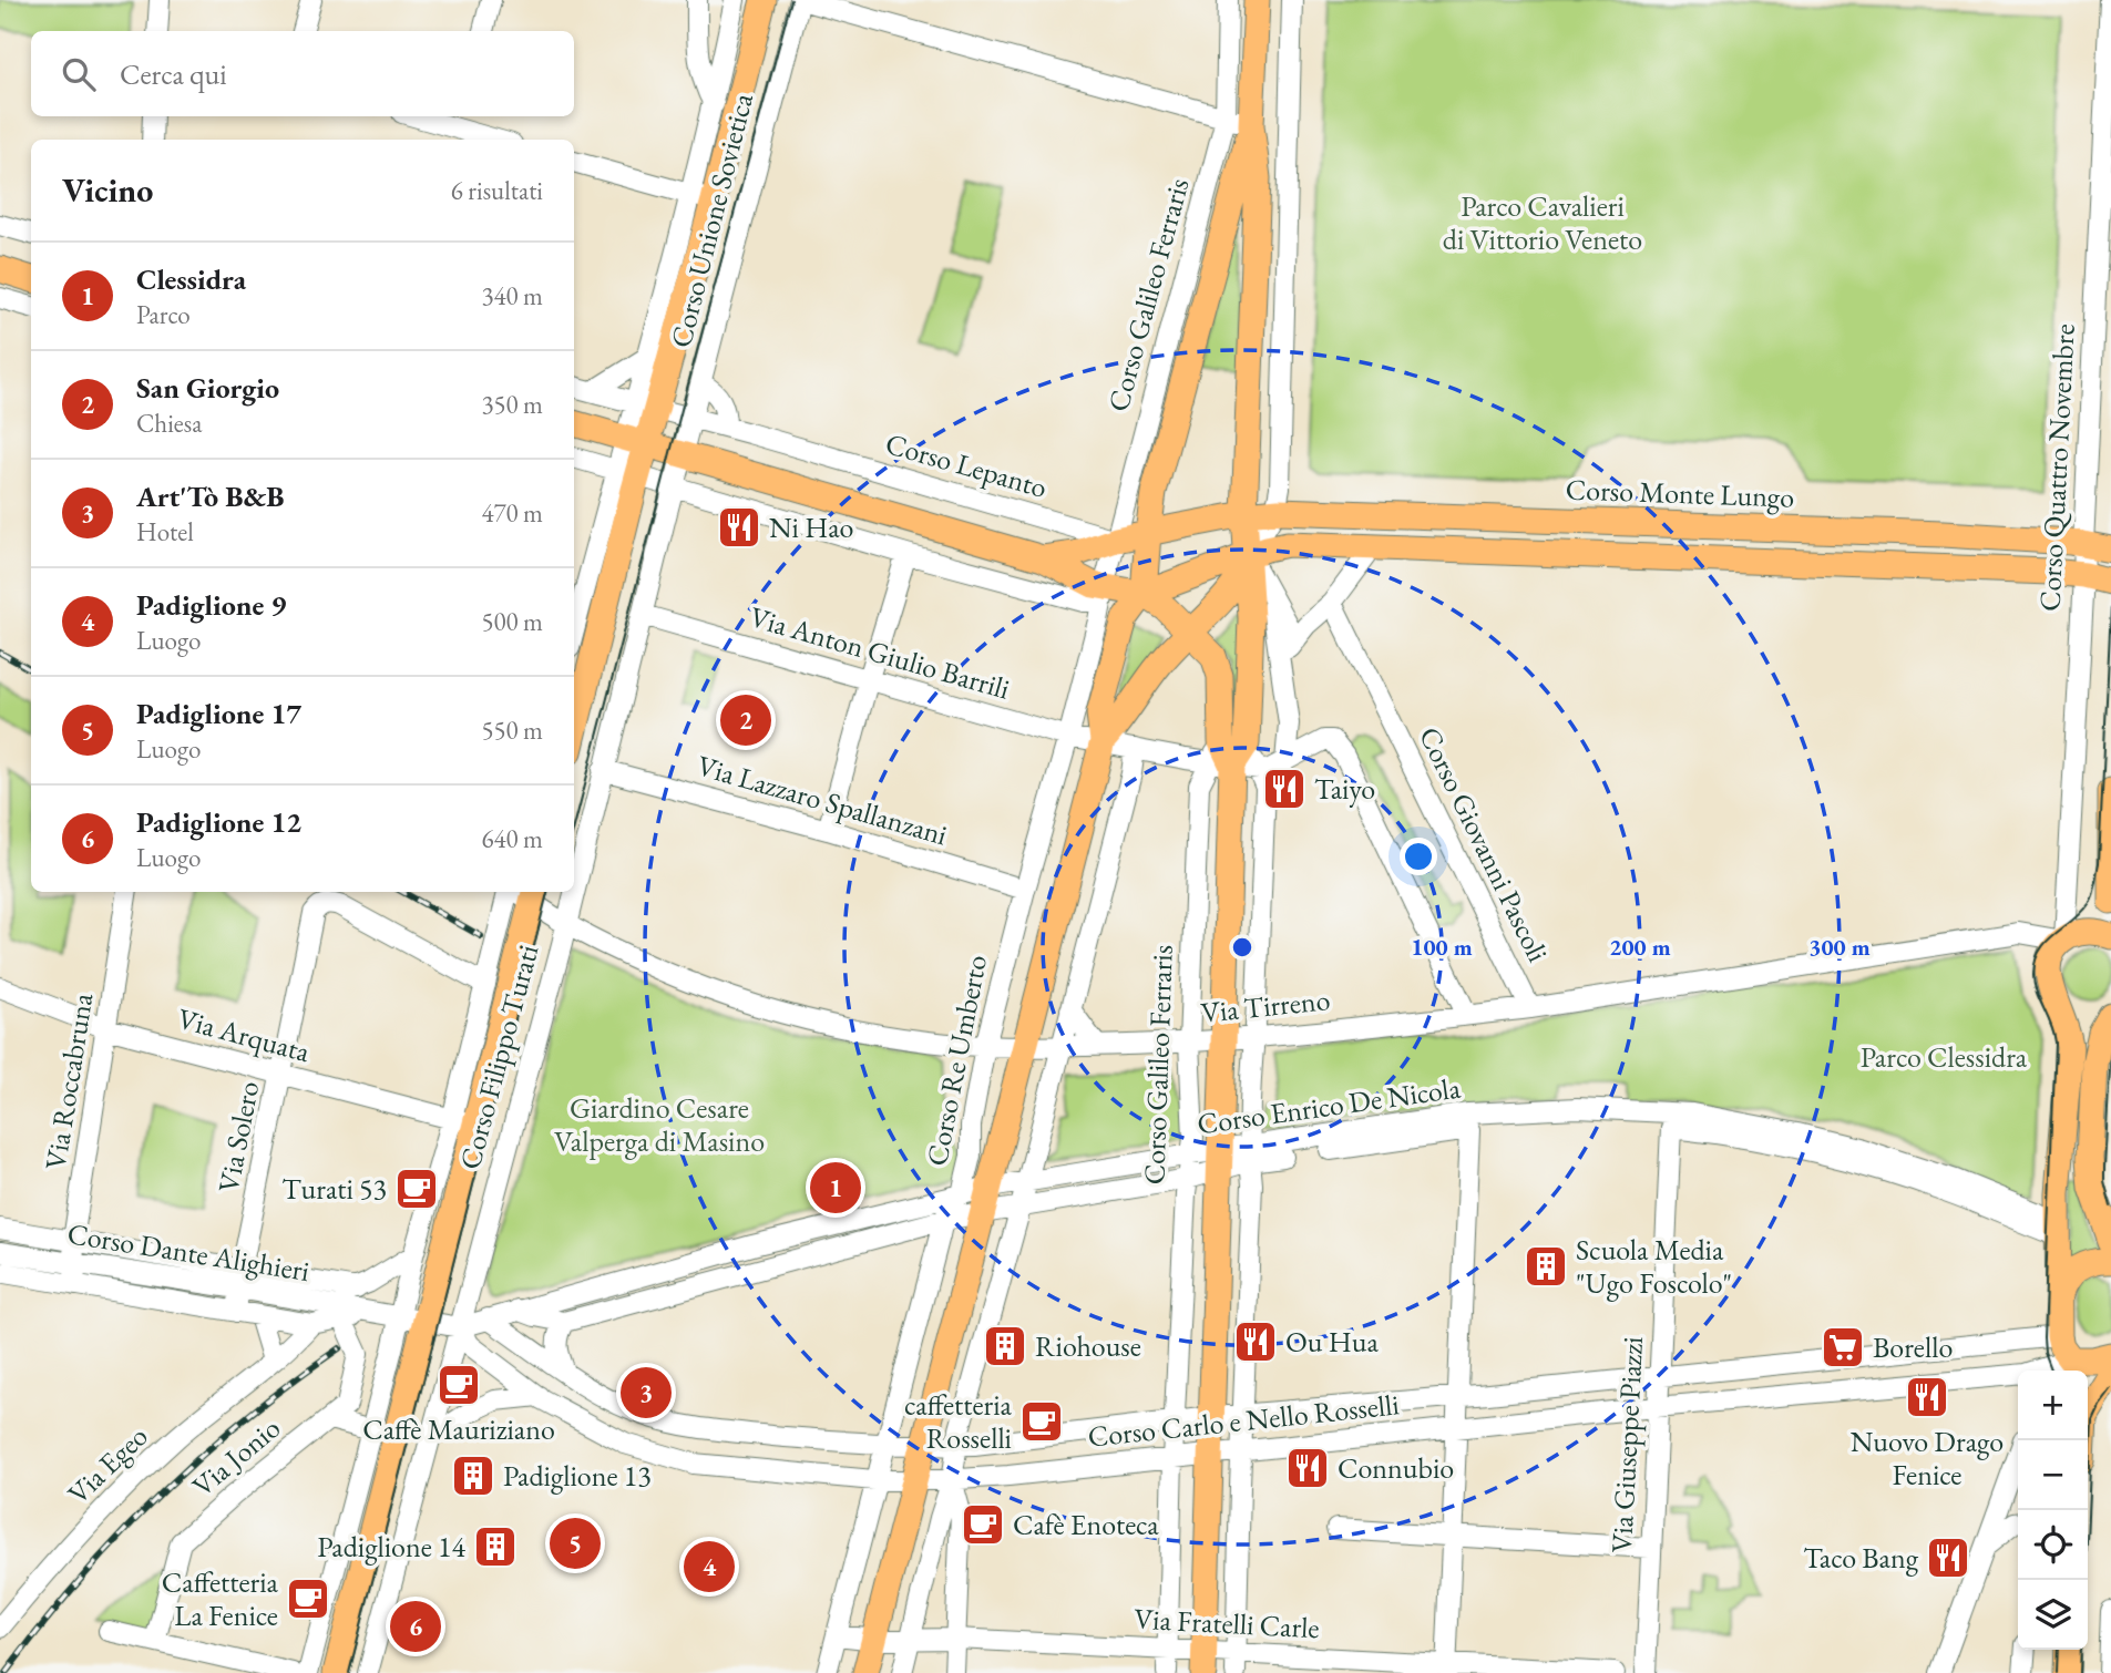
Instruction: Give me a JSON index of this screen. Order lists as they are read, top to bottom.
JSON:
{
  "streets": {
    "main road": [
      "Corso Unione Sovietica",
      "Corso Galileo Ferraris",
      "Corso Monte Lungo",
      "Corso Filippo Turati",
      "Corso Re Umberto"
    ],
    "street": [
      "Corso Lepanto",
      "Corso Quattro Novembre",
      "Via Anton Giulio Barrili",
      "Via Lazzaro Spallanzani",
      "Corso Giovanni Pascoli",
      "Via Tirreno",
      "Via Arquata",
      "Via Roccabruna",
      "Corso Enrico De Nicola",
      "Via Solero",
      "Corso Dante Alighieri",
      "Corso Carlo e Nello Rosselli",
      "Via Giuseppe Piazzi",
      "Via Jonio",
      "Via Egeo",
      "Via Fratelli Carle"
    ]
  },
  "crossings": [
    ["Corso Unione Sovietica", "Corso Lepanto"],
    ["Corso Unione Sovietica", "Corso Filippo Turati"],
    ["Corso Galileo Ferraris", "Corso Lepanto"],
    ["Corso Galileo Ferraris", "Corso Monte Lungo"],
    ["Corso Galileo Ferraris", "Via Anton Giulio Barrili"],
    ["Corso Galileo Ferraris", "Via Tirreno"],
    ["Corso Galileo Ferraris", "Corso Re Umberto"],
    ["Corso Galileo Ferraris", "Corso Enrico De Nicola"],
    ["Corso Galileo Ferraris", "Corso Carlo e Nello Rosselli"],
    ["Corso Galileo Ferraris", "Via Fratelli Carle"],
    ["Corso Lepanto", "Corso Monte Lungo"],
    ["Corso Quattro Novembre", "Corso Monte Lungo"],
    ["Corso Quattro Novembre", "Via Tirreno"],
    ["Via Anton Giulio Barrili", "Corso Filippo Turati"],
    ["Via Anton Giulio Barrili", "Corso Re Umberto"],
    ["Via Lazzaro Spallanzani", "Corso Filippo Turati"],
    ["Via Lazzaro Spallanzani", "Corso Re Umberto"],
    ["Corso Giovanni Pascoli", "Via Tirreno"],
    ["Via Tirreno", "Corso Filippo Turati"],
    ["Via Tirreno", "Corso Re Umberto"],
    ["Via Arquata", "Corso Filippo Turati"],
    ["Via Arquata", "Via Roccabruna"],
    ["Via Arquata", "Via Solero"],
    ["Corso Filippo Turati", "Via Solero"],
    ["Corso Filippo Turati", "Corso Dante Alighieri"],
    ["Corso Filippo Turati", "Corso Carlo e Nello Rosselli"],
    ["Corso Re Umberto", "Corso Enrico De Nicola"],
    ["Corso Re Umberto", "Corso Carlo e Nello Rosselli"],
    ["Corso Re Umberto", "Via Fratelli Carle"],
    ["Via Roccabruna", "Corso Dante Alighieri"],
    ["Corso Enrico De Nicola", "Corso Carlo e Nello Rosselli"],
    ["Corso Enrico De Nicola", "Via Giuseppe Piazzi"],
    ["Via Solero", "Corso Dante Alighieri"],
    ["Corso Dante Alighieri", "Via Jonio"],
    ["Corso Dante Alighieri", "Via Egeo"],
    ["Corso Carlo e Nello Rosselli", "Via Giuseppe Piazzi"]
  ],
  "parks": ["Parco Cavalieri di Vittorio Veneto", "Parco Clessidra", "Giardino Cesare Valperga di Masino"],
  "places": {
    "restaurant": [
      "Ni Hao",
      "Taiyo",
      "Ou Hua",
      "Nuovo Drago Fenice",
      "Connubio",
      "Taco Bang"
    ],
    "cafe": [
      "Turati 53",
      "Caffè Mauriziano",
      "caffetteria Rosselli",
      "Cafè Enoteca",
      "Caffetteria La Fenice"
    ],
    "building": [
      "Scuola Media \"Ugo Foscolo\"",
      "Riohouse",
      "Padiglione 13",
      "Padiglione 14"
    ],
    "supermarket": ["Borello"]
  },
  "page": {
    "search": "Cerca qui",
    "heading": ["Vicino", "6 risultati"],
    "list": [
      {
        "mark": "1",
        "name": "Clessidra",
        "note": "Parco",
        "value": "340 m"
      },
      {
        "mark": "2",
        "name": "San Giorgio",
        "note": "Chiesa",
        "value": "350 m"
      },
      {
        "mark": "3",
        "name": "Art'Tò B&B",
        "note": "Hotel",
        "value": "470 m"
      },
      {
        "mark": "4",
        "name": "Padiglione 9",
        "note": "Luogo",
        "value": "500 m"
      },
      {
        "mark": "5",
        "name": "Padiglione 17",
        "note": "Luogo",
        "value": "550 m"
      },
      {
        "mark": "6",
        "name": "Padiglione 12",
        "note": "Luogo",
        "value": "640 m"
      }
    ],
    "pins": [
      "2",
      "1",
      "3",
      "5",
      "4",
      "6"
    ],
    "map_buttons": ["+", "−"]
  },
  "rings": ["100 m", "200 m", "300 m"]
}
